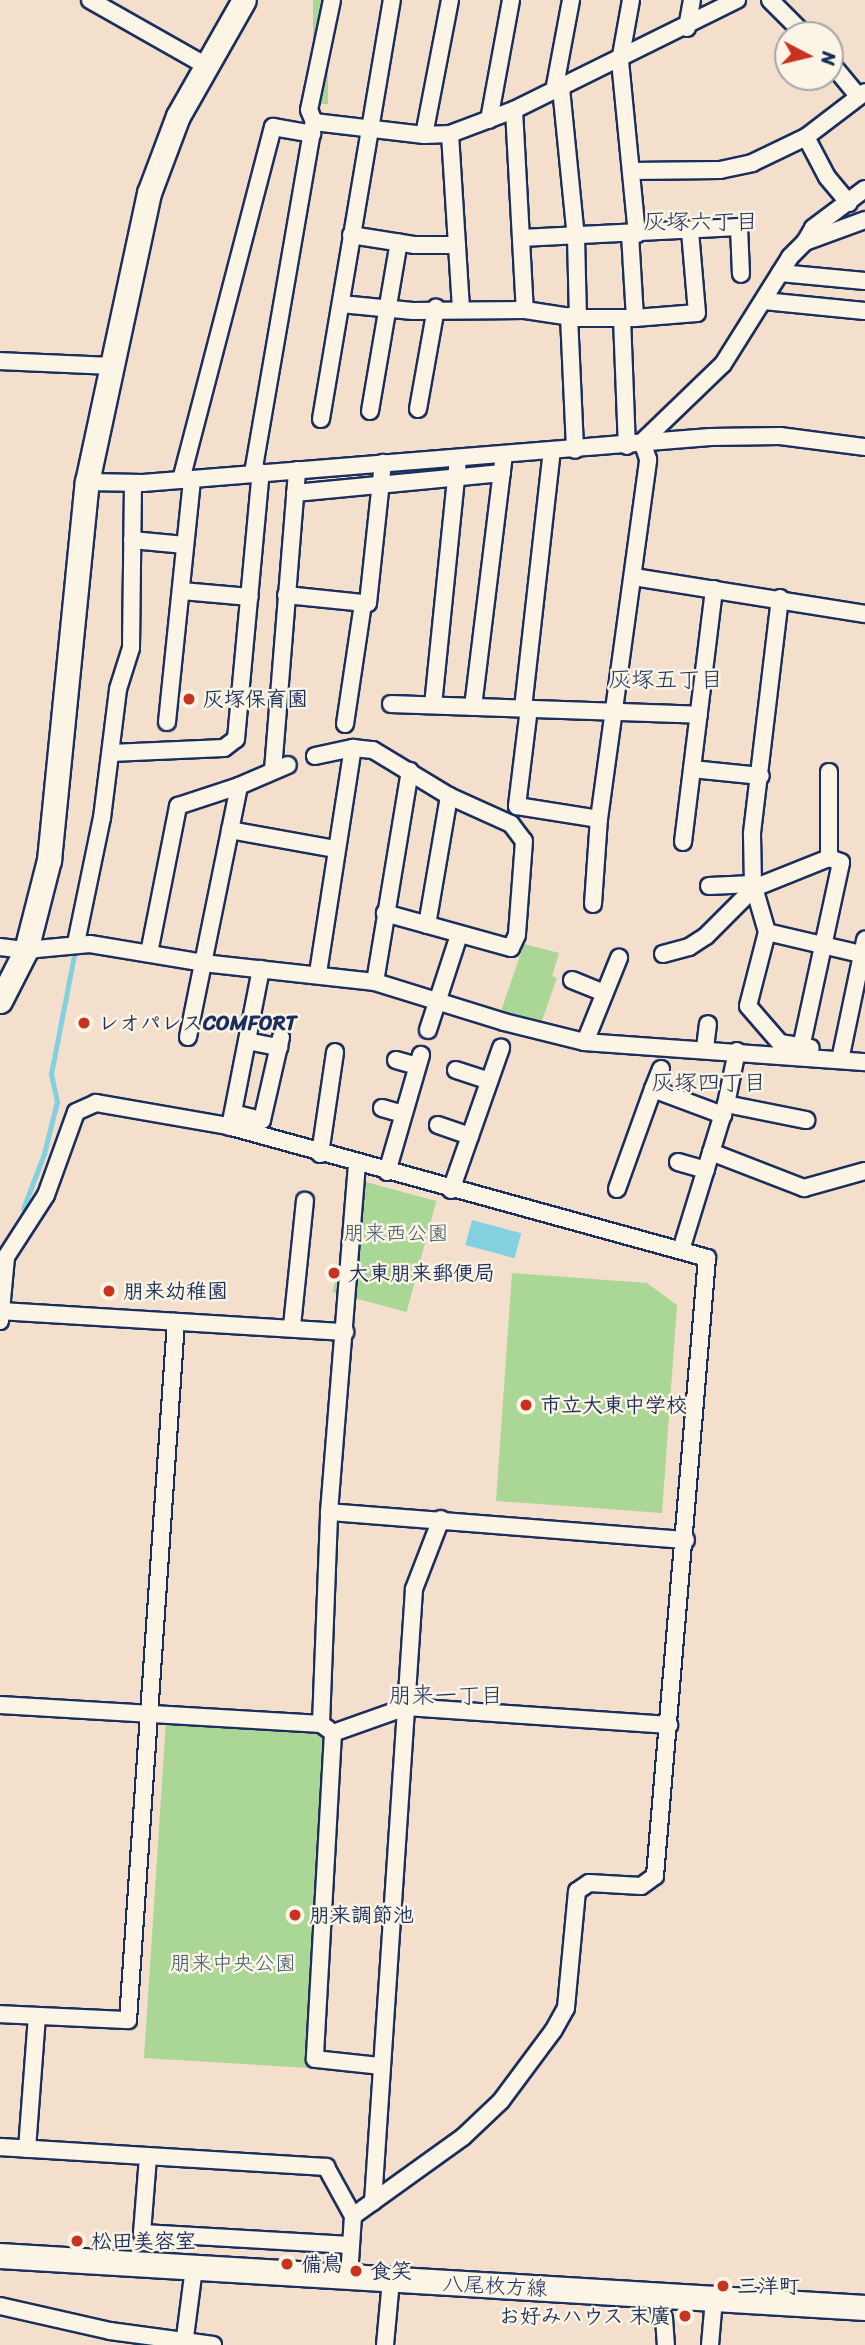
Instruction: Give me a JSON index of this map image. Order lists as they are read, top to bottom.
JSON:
{
  "streets": {
    "main road": ["八尾枚方線"]
  },
  "districts": [
    "灰塚六丁目",
    "灰塚五丁目",
    "灰塚四丁目",
    "朋来一丁目"
  ],
  "parks": ["朋来西公園", "朋来中央公園"],
  "places": [
    "灰塚保育園",
    "レオパレスCOMFORT",
    "大東朋来郵便局",
    "朋来幼稚園",
    "市立大東中学校",
    "朋来調節池",
    "松田美容室",
    "備鳥",
    "食笑",
    "三洋町",
    "お好みハウス 末廣"
  ],
  "north": "right"
}
